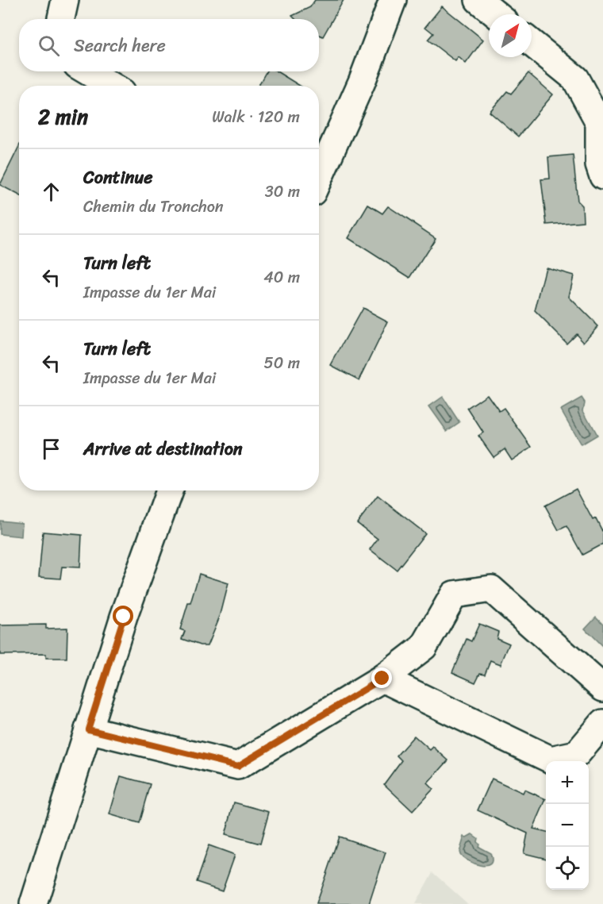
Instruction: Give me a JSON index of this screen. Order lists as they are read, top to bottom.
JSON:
{
  "north": "top right",
  "page": {
    "search": "Search here",
    "heading": ["2 min", "Walk · 120 m"],
    "list": [
      ["Continue", "Chemin du Tronchon", "30 m"],
      ["Turn left", "Impasse du 1er Mai", "40 m"],
      ["Turn left", "Impasse du 1er Mai", "50 m"],
      "Arrive at destination"
    ],
    "map_buttons": ["+", "−"]
  }
}
